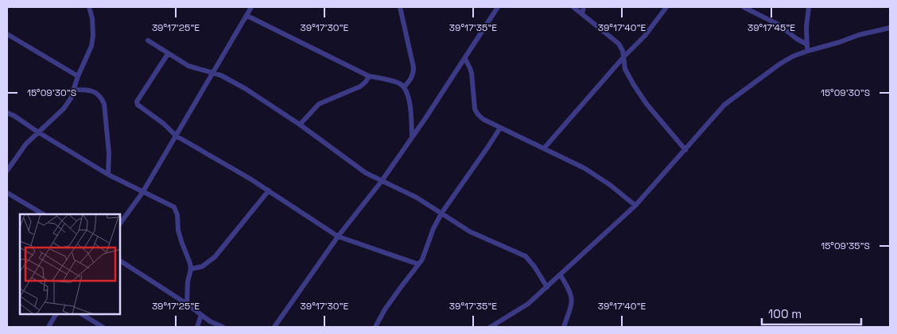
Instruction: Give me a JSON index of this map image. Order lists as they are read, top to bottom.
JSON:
{
  "scale_bar": "100 m",
  "coordinates": [
    "39°17'25\"E",
    "39°17'30\"E",
    "39°17'35\"E",
    "39°17'40\"E",
    "39°17'45\"E",
    "15°09'30\"S",
    "15°09'35\"S"
  ]
}
